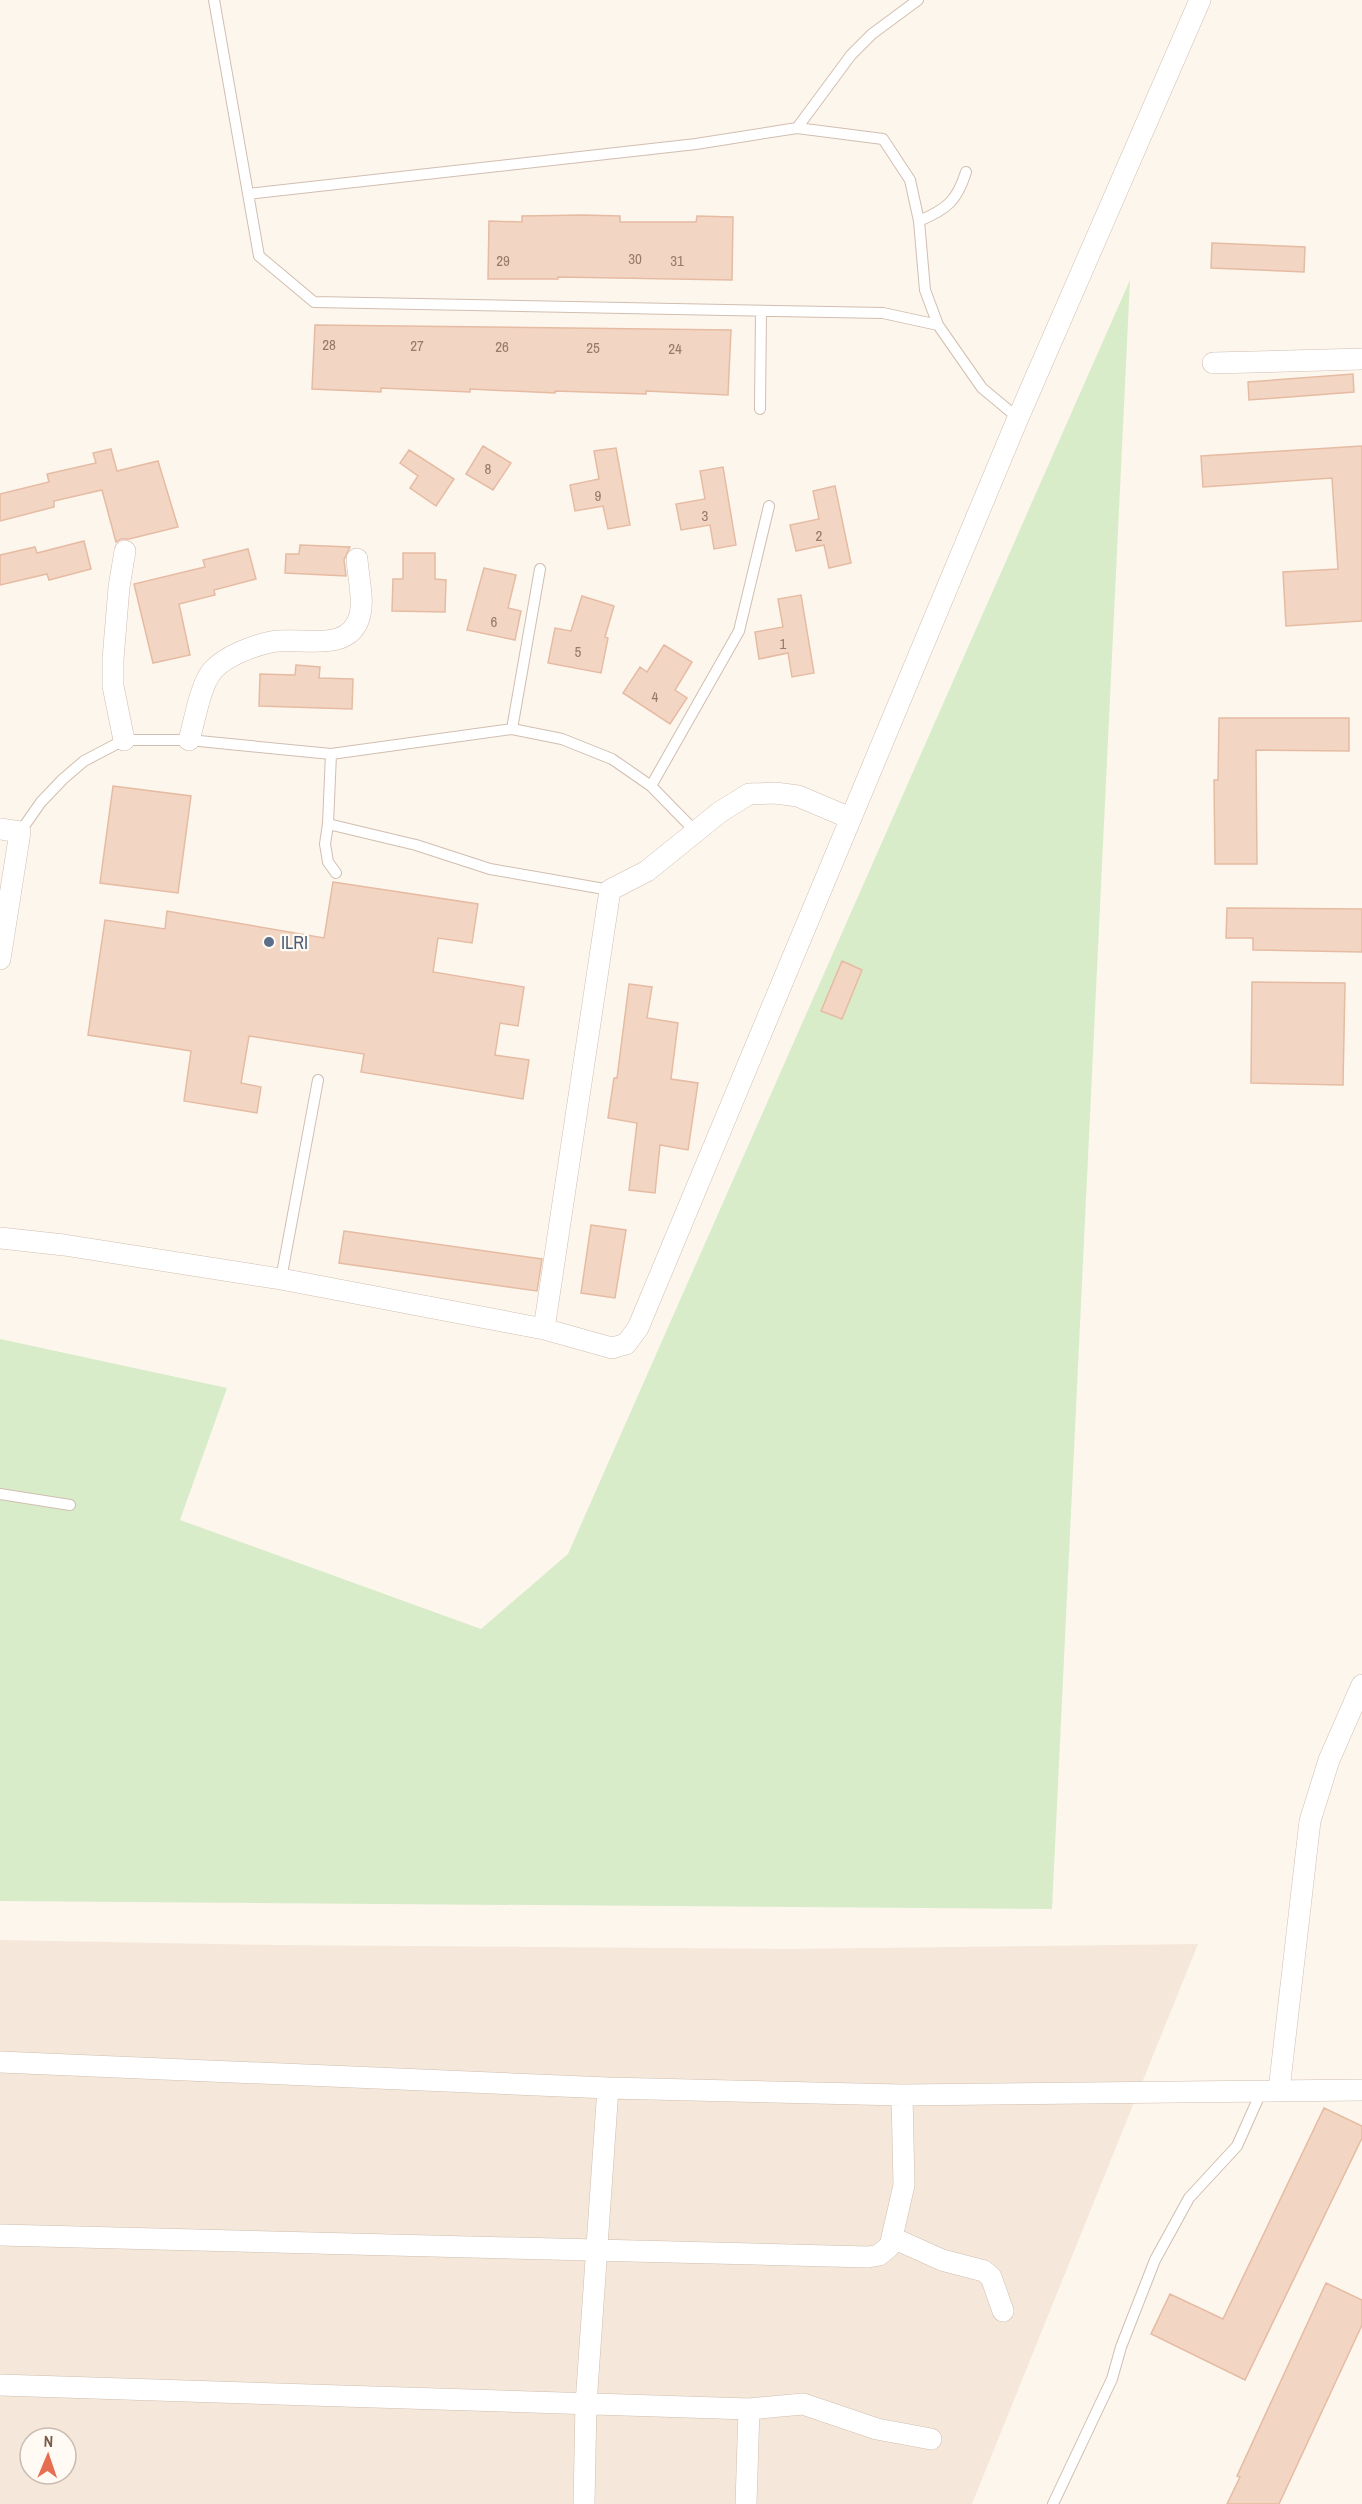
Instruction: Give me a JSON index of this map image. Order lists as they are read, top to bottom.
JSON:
{
  "places": ["ILRI"],
  "house_numbers": [
    "30",
    "29",
    "31",
    "28",
    "27",
    "26",
    "25",
    "24",
    "8",
    "9",
    "3",
    "2",
    "6",
    "1",
    "5",
    "4"
  ],
  "north": "top"
}
